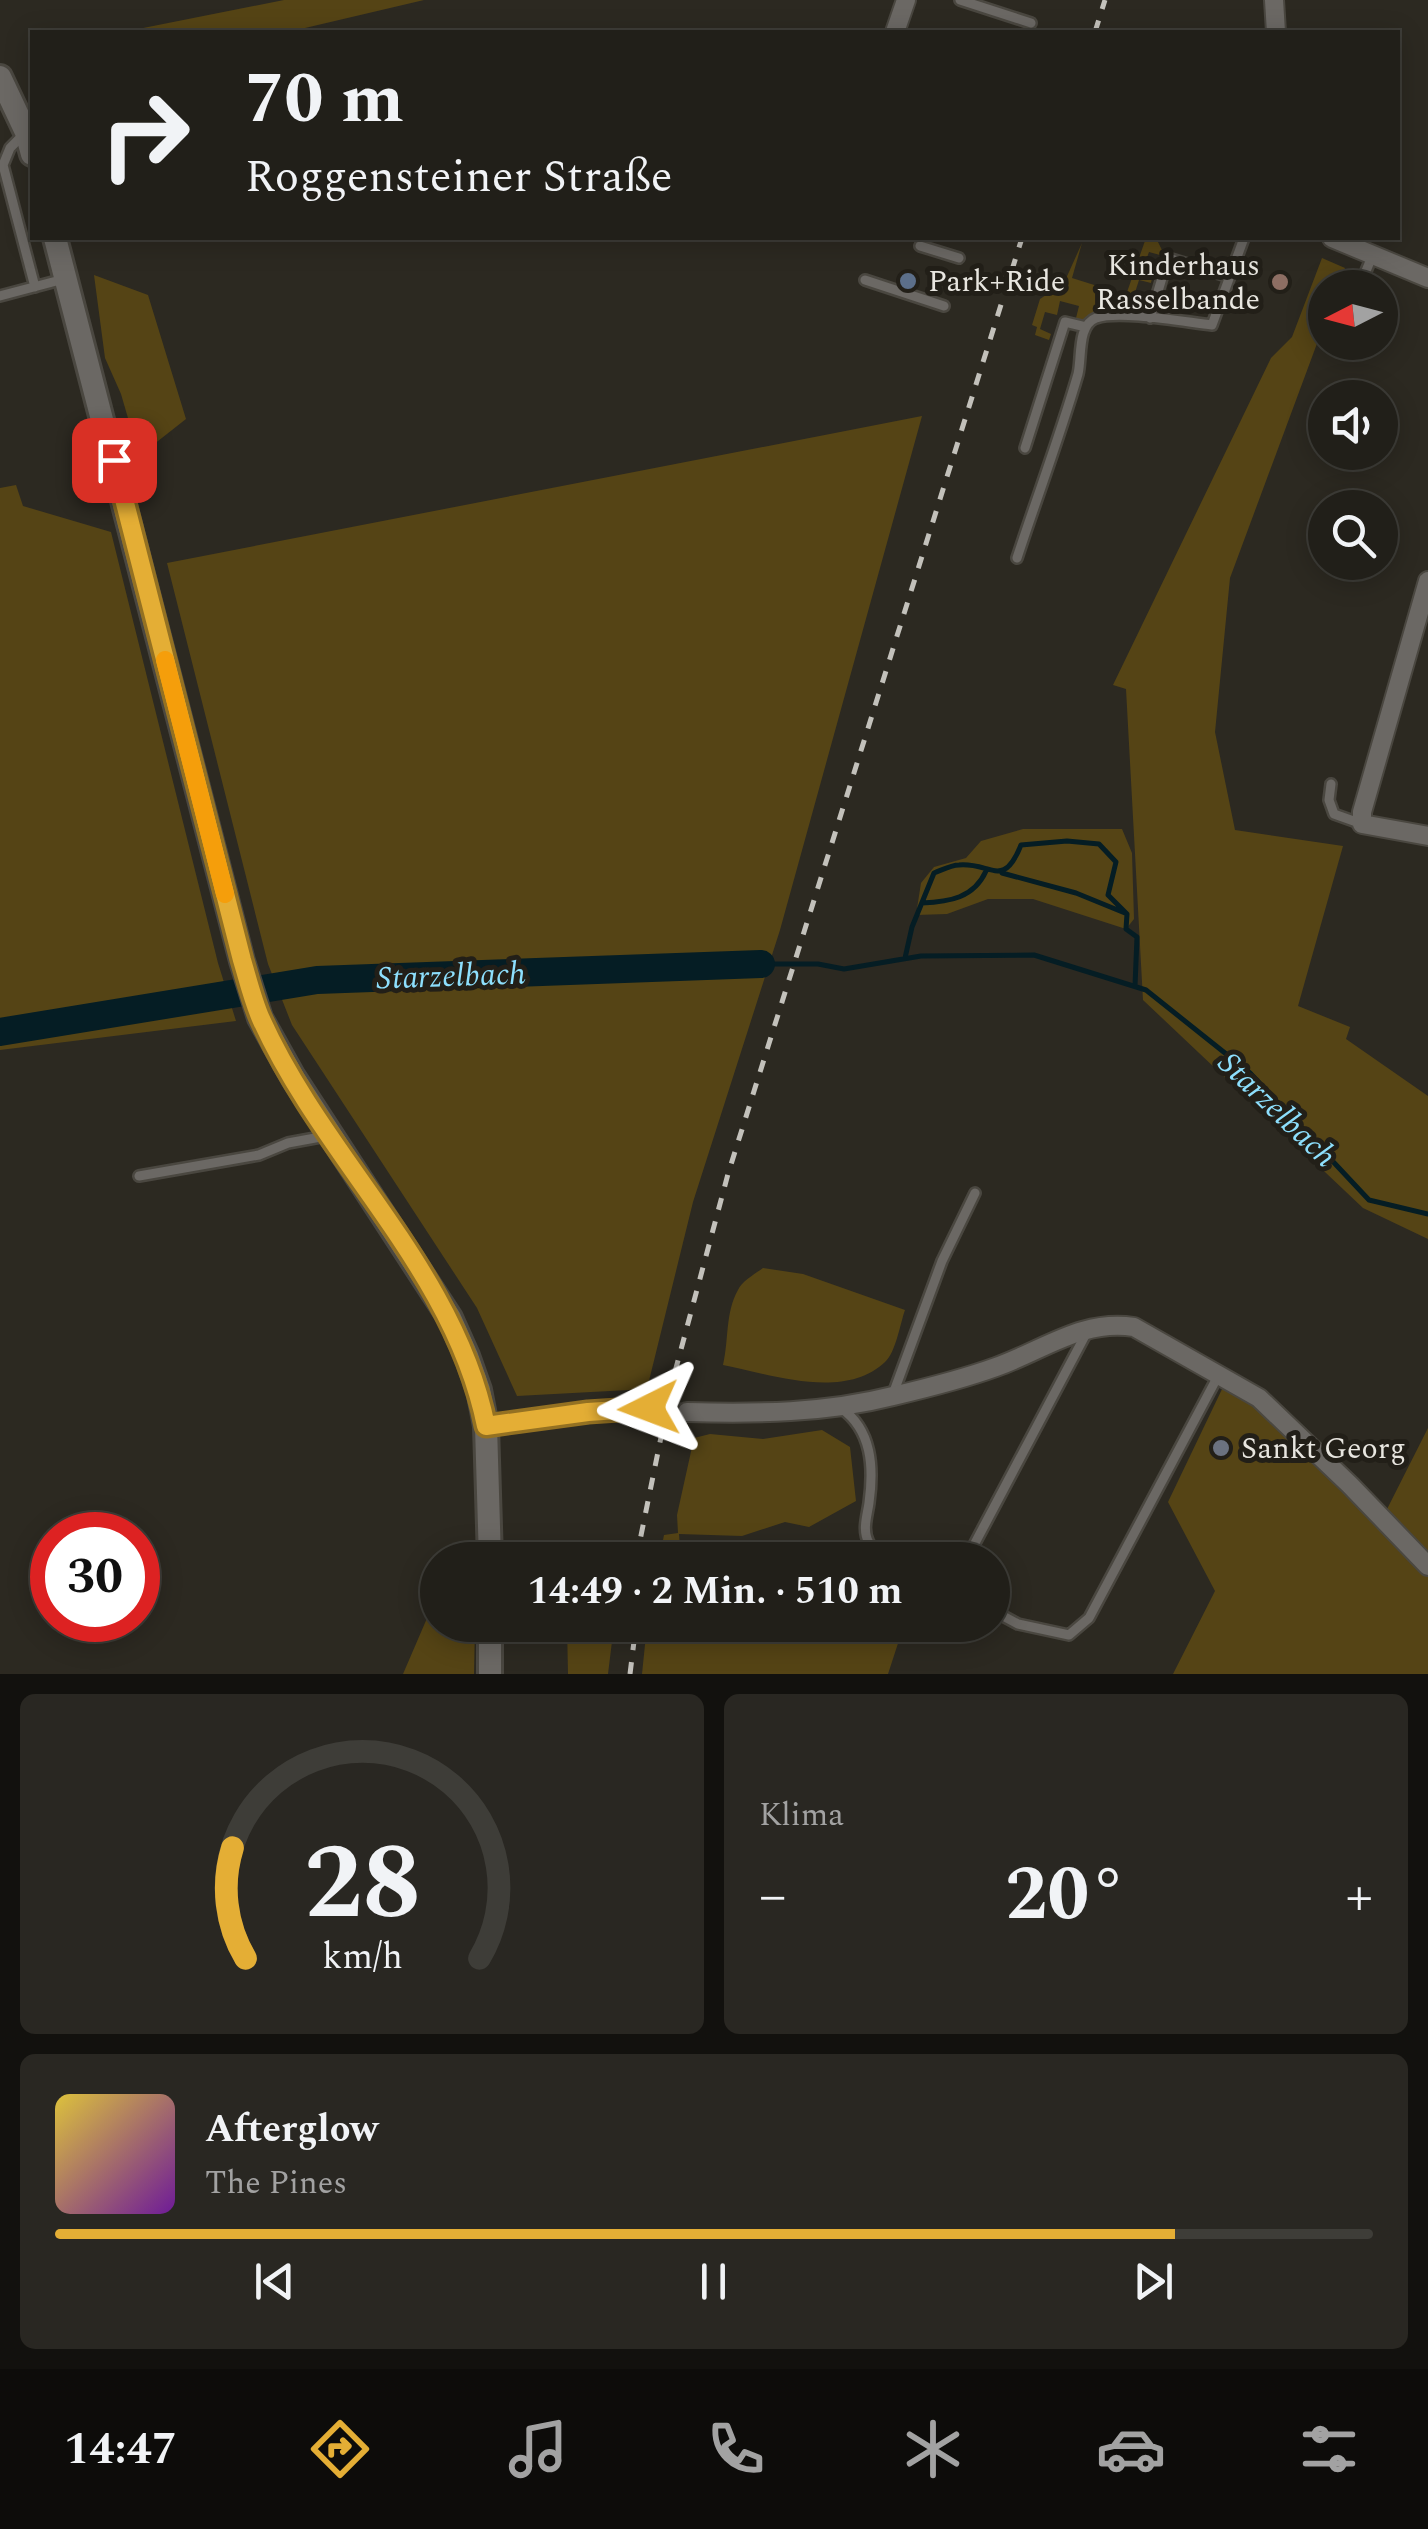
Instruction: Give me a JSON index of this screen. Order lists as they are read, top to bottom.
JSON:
{
  "water": ["Starzelbach"],
  "places": ["Park+Ride", "Kinderhaus Rasselbande", "Sankt Georg"],
  "north": "left",
  "page": {
    "turn": ["70 m", "Roggensteiner Straße"],
    "limit": "30",
    "trip": "14:49 · 2 Min. · 510 m",
    "tile": "Klima",
    "heat": ["−", "20°", "+"],
    "song": ["Afterglow", "The Pines"],
    "tabs": "14:47",
    "gauge": ["28", "km/h"]
  }
}
